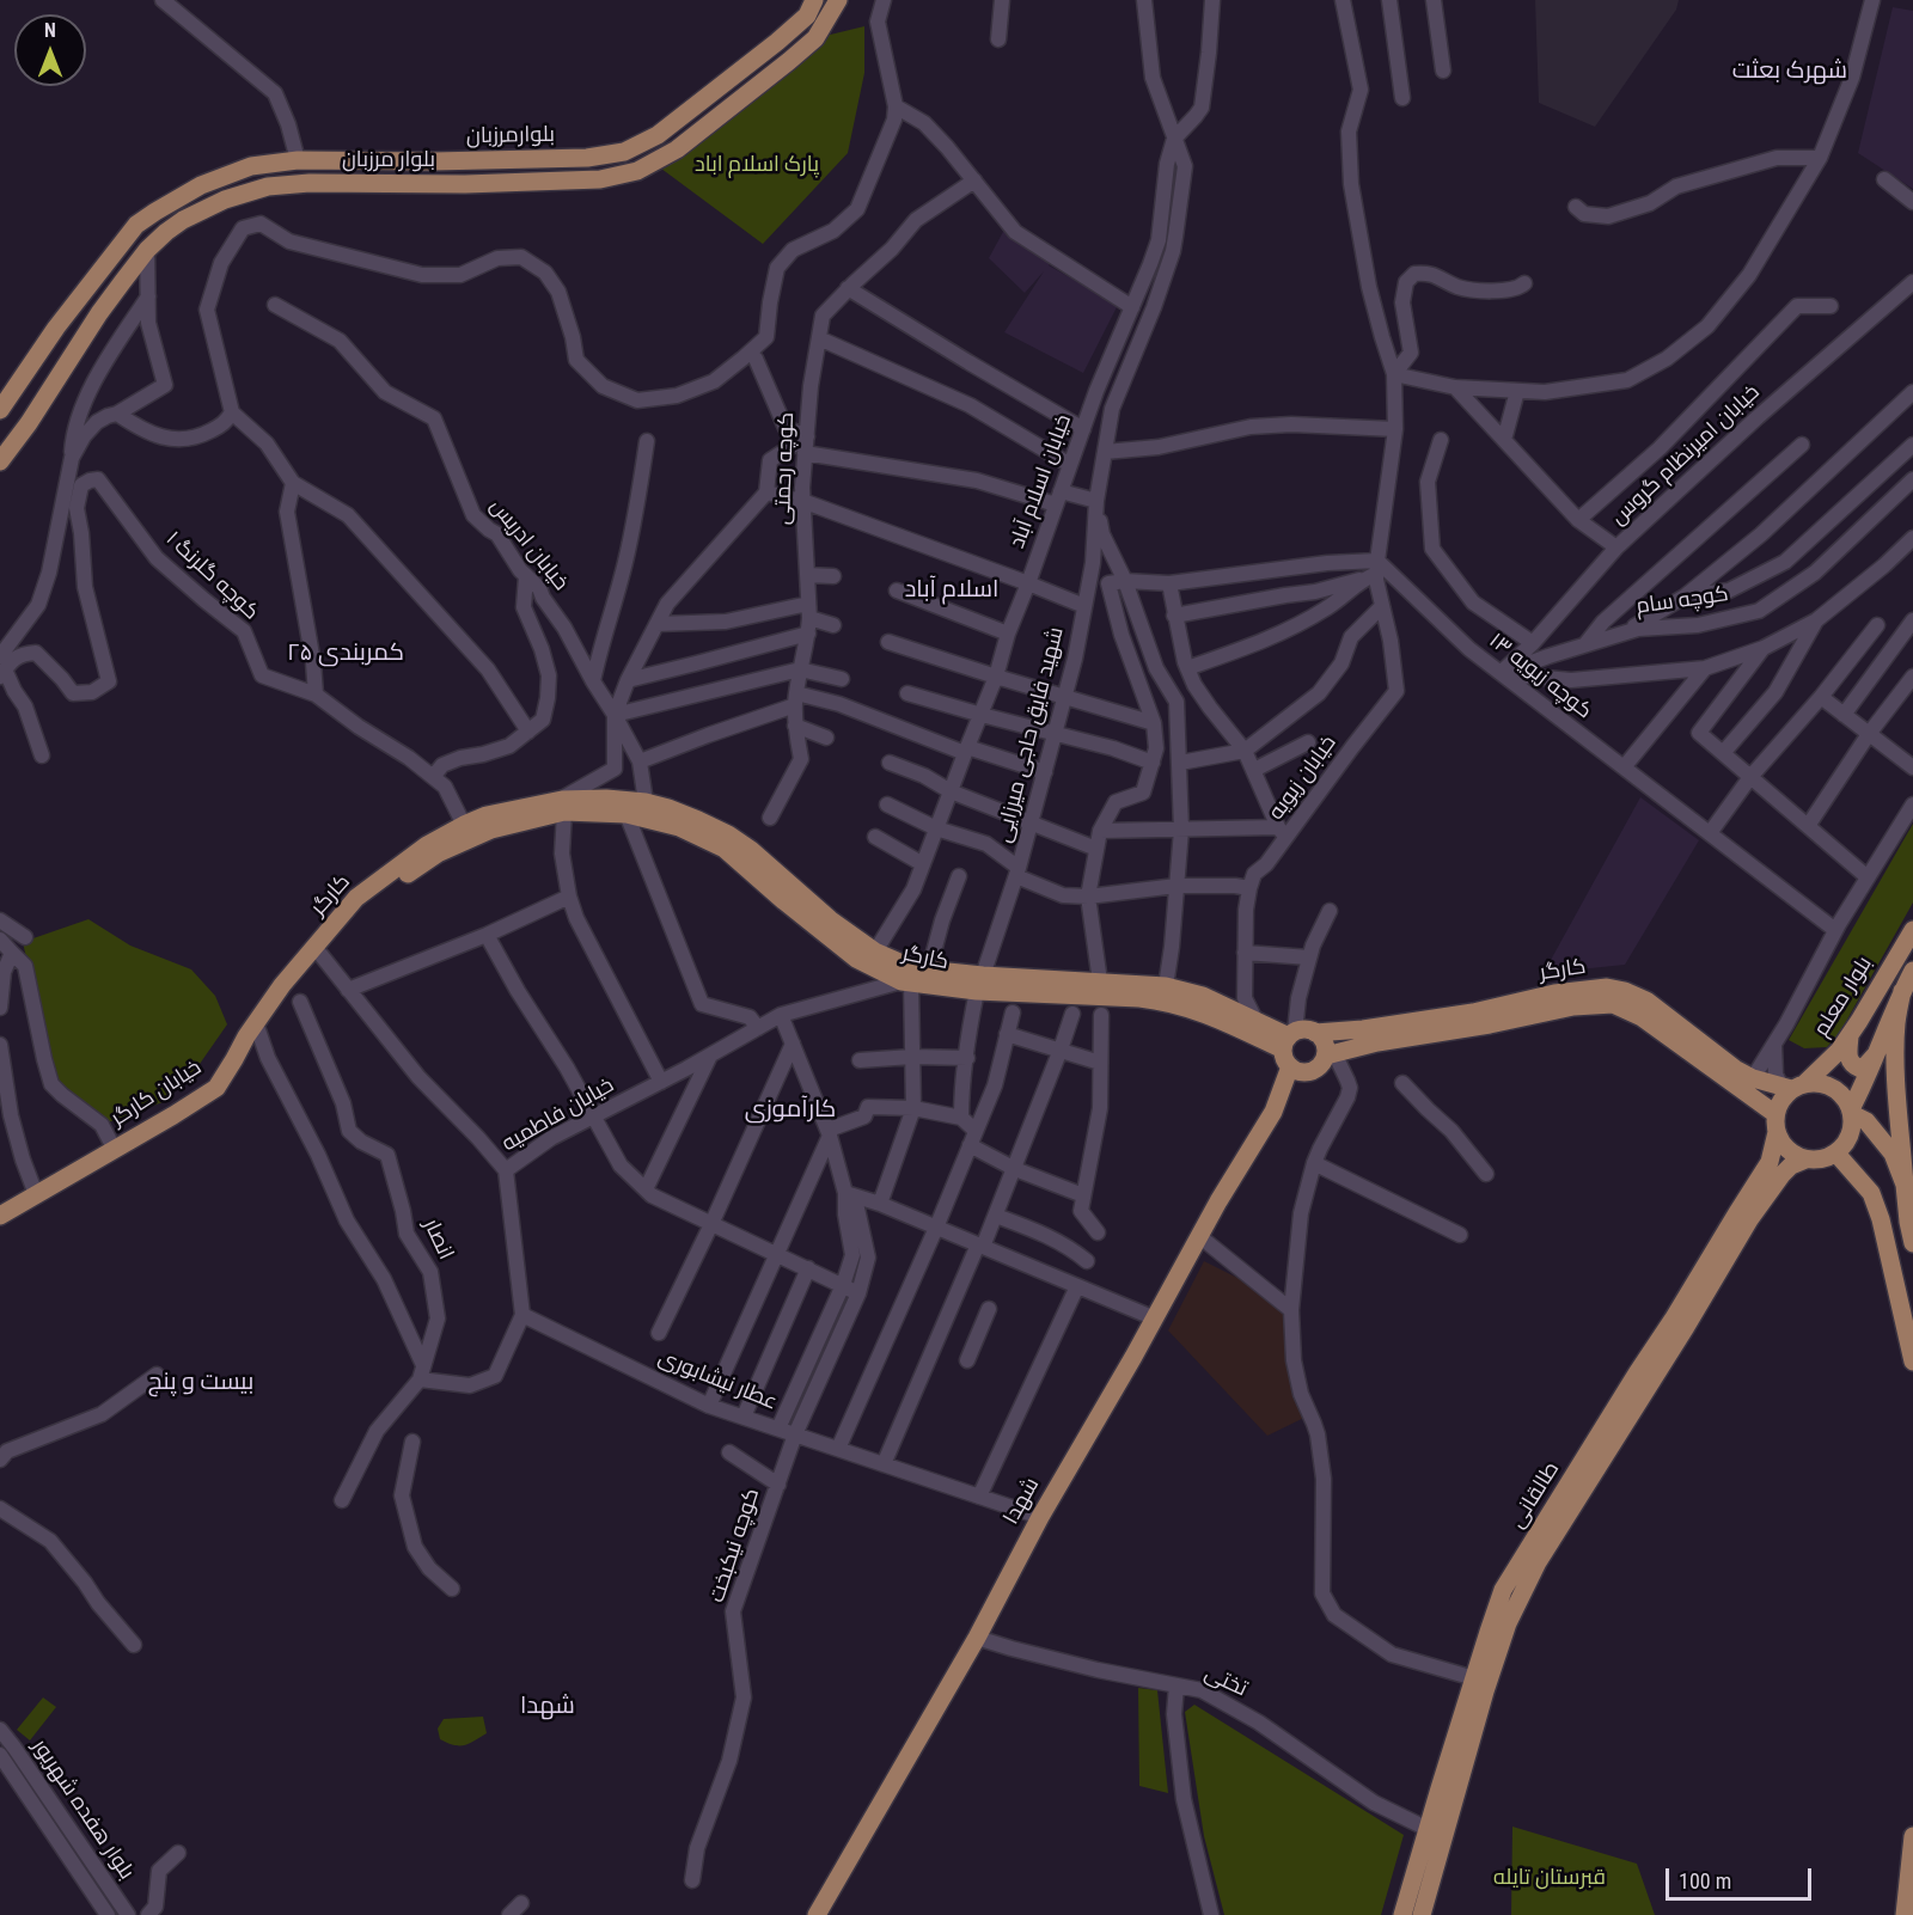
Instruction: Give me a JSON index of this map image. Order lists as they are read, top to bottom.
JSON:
{
  "streets": {
    "main road": [
      "بلوارمرزبان",
      "بلوار مرزبان",
      "کارگر",
      "بلوار معلم",
      "خیابان کارگر",
      "طالقانی",
      "شهدا"
    ],
    "street": [
      "خیابان امیرنظام گروس",
      "کوچه رحمتی",
      "خیابان اسلام آباد",
      "خیابان ادریس",
      "کوچه گلرنگ ۱",
      "کوچه سام",
      "کوچه زیویه ۱۳",
      "شهید فایق حاجی میرزایی",
      "خیابان زیویه",
      "خیابان فاطمیه",
      "انصار",
      "عطار نیشابوری",
      "کوچه نیکبخت",
      "تختی",
      "بلوار هفده شهریور"
    ]
  },
  "crossings": [
    ["خیابان امیرنظام گروس", "کوچه سام"],
    ["خیابان امیرنظام گروس", "کوچه زیویه ۱۳"],
    ["خیابان اسلام آباد", "شهید فایق حاجی میرزایی"],
    ["خیابان اسلام آباد", "کارگر"],
    ["خیابان ادریس", "کارگر"],
    ["کوچه گلرنگ ۱", "کارگر"],
    ["کوچه سام", "کوچه زیویه ۱۳"],
    ["کوچه زیویه ۱۳", "خیابان زیویه"],
    ["شهید فایق حاجی میرزایی", "کارگر"],
    ["خیابان زیویه", "کارگر"],
    ["کارگر", "بلوار معلم"],
    ["کارگر", "خیابان کارگر"],
    ["کارگر", "خیابان فاطمیه"],
    ["کارگر", "طالقانی"],
    ["بلوار معلم", "طالقانی"],
    ["خیابان کارگر", "خیابان فاطمیه"],
    ["عطار نیشابوری", "شهدا"],
    ["عطار نیشابوری", "کوچه نیکبخت"],
    ["طالقانی", "تختی"],
    ["شهدا", "تختی"]
  ],
  "districts": [
    "شهرک بعثت",
    "اسلام آباد",
    "کمربندی ۲۵",
    "کارآموزی",
    "بیست و پنج",
    "شهدا"
  ],
  "parks": ["پارک اسلام اباد", "قبرستان تایله"],
  "scale_bar": "100 m",
  "north": "top"
}
